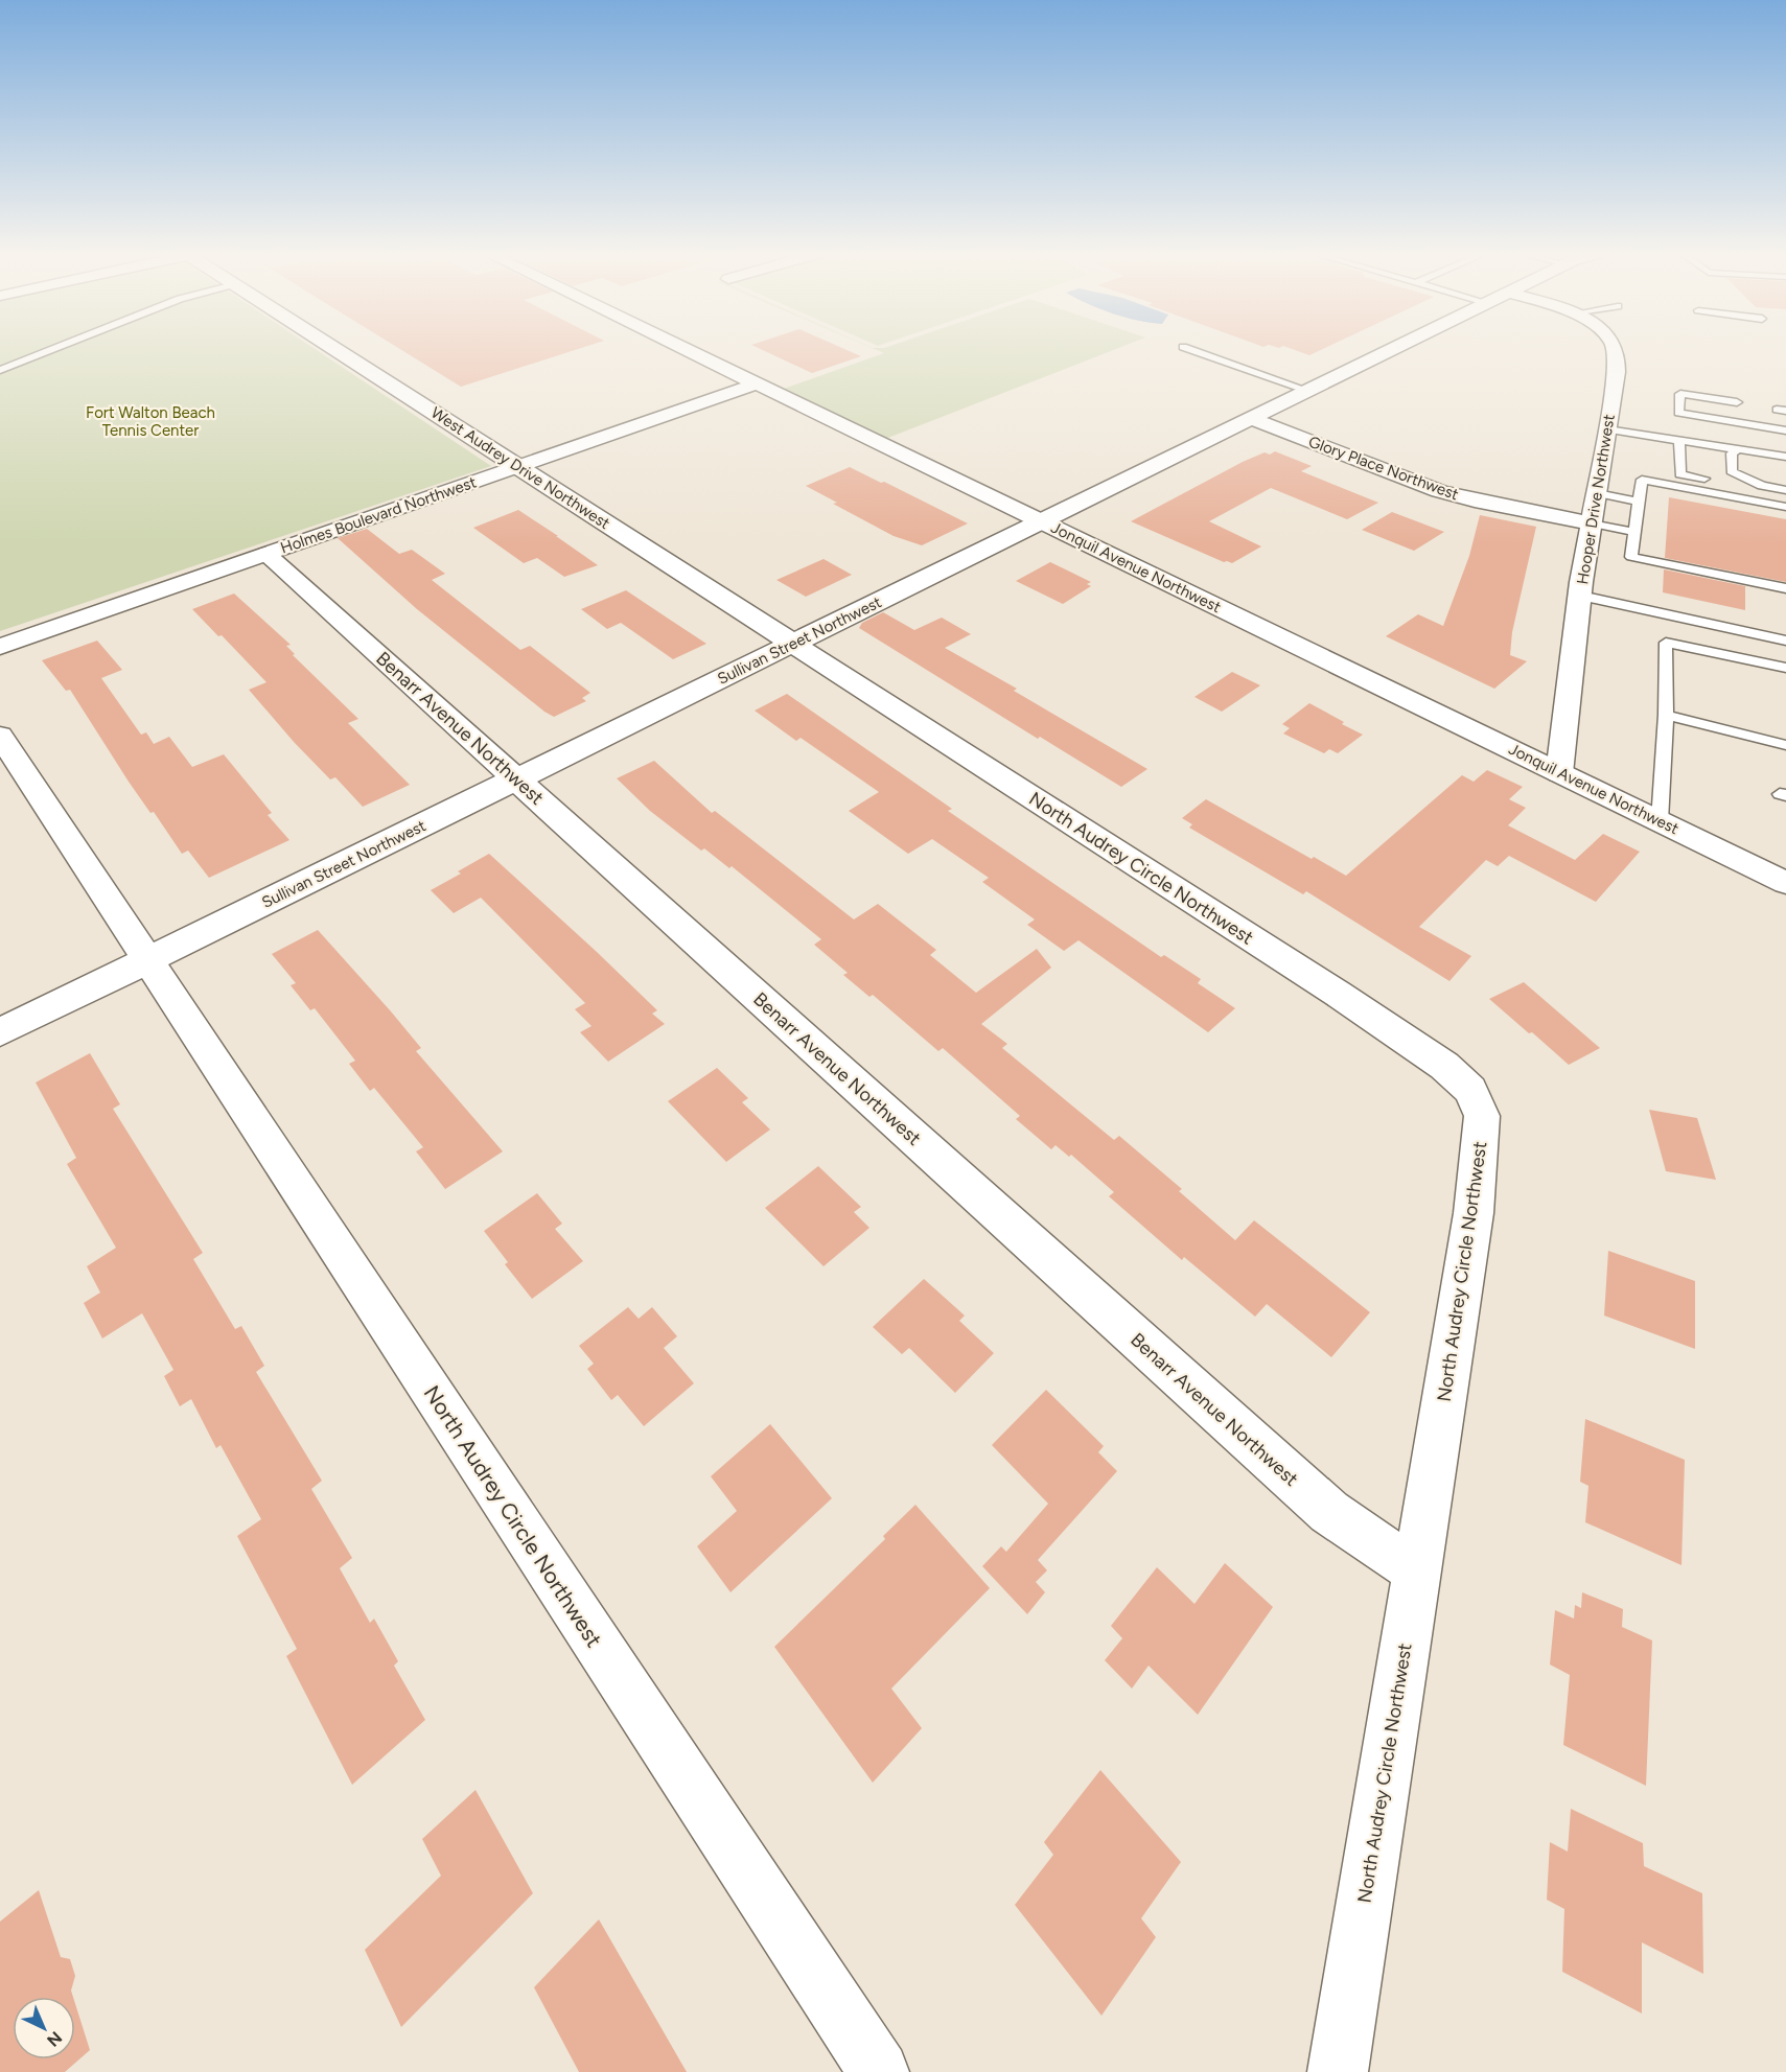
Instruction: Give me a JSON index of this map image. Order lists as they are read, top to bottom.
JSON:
{
  "streets": {
    "street": [
      "West Audrey Drive Northwest",
      "Glory Place Northwest",
      "Hooper Drive Northwest",
      "Holmes Boulevard Northwest",
      "Jonquil Avenue Northwest",
      "Sullivan Street Northwest",
      "Benarr Avenue Northwest",
      "North Audrey Circle Northwest"
    ]
  },
  "crossings": [
    ["West Audrey Drive Northwest", "Holmes Boulevard Northwest"],
    ["West Audrey Drive Northwest", "Sullivan Street Northwest"],
    ["West Audrey Drive Northwest", "North Audrey Circle Northwest"],
    ["Glory Place Northwest", "Hooper Drive Northwest"],
    ["Glory Place Northwest", "Sullivan Street Northwest"],
    ["Hooper Drive Northwest", "Jonquil Avenue Northwest"],
    ["Holmes Boulevard Northwest", "Jonquil Avenue Northwest"],
    ["Holmes Boulevard Northwest", "Benarr Avenue Northwest"],
    ["Jonquil Avenue Northwest", "Sullivan Street Northwest"],
    ["Sullivan Street Northwest", "Benarr Avenue Northwest"],
    ["Sullivan Street Northwest", "North Audrey Circle Northwest"],
    ["Benarr Avenue Northwest", "North Audrey Circle Northwest"]
  ],
  "parks": ["Fort Walton Beach Tennis Center"],
  "north": "bottom right"
}
